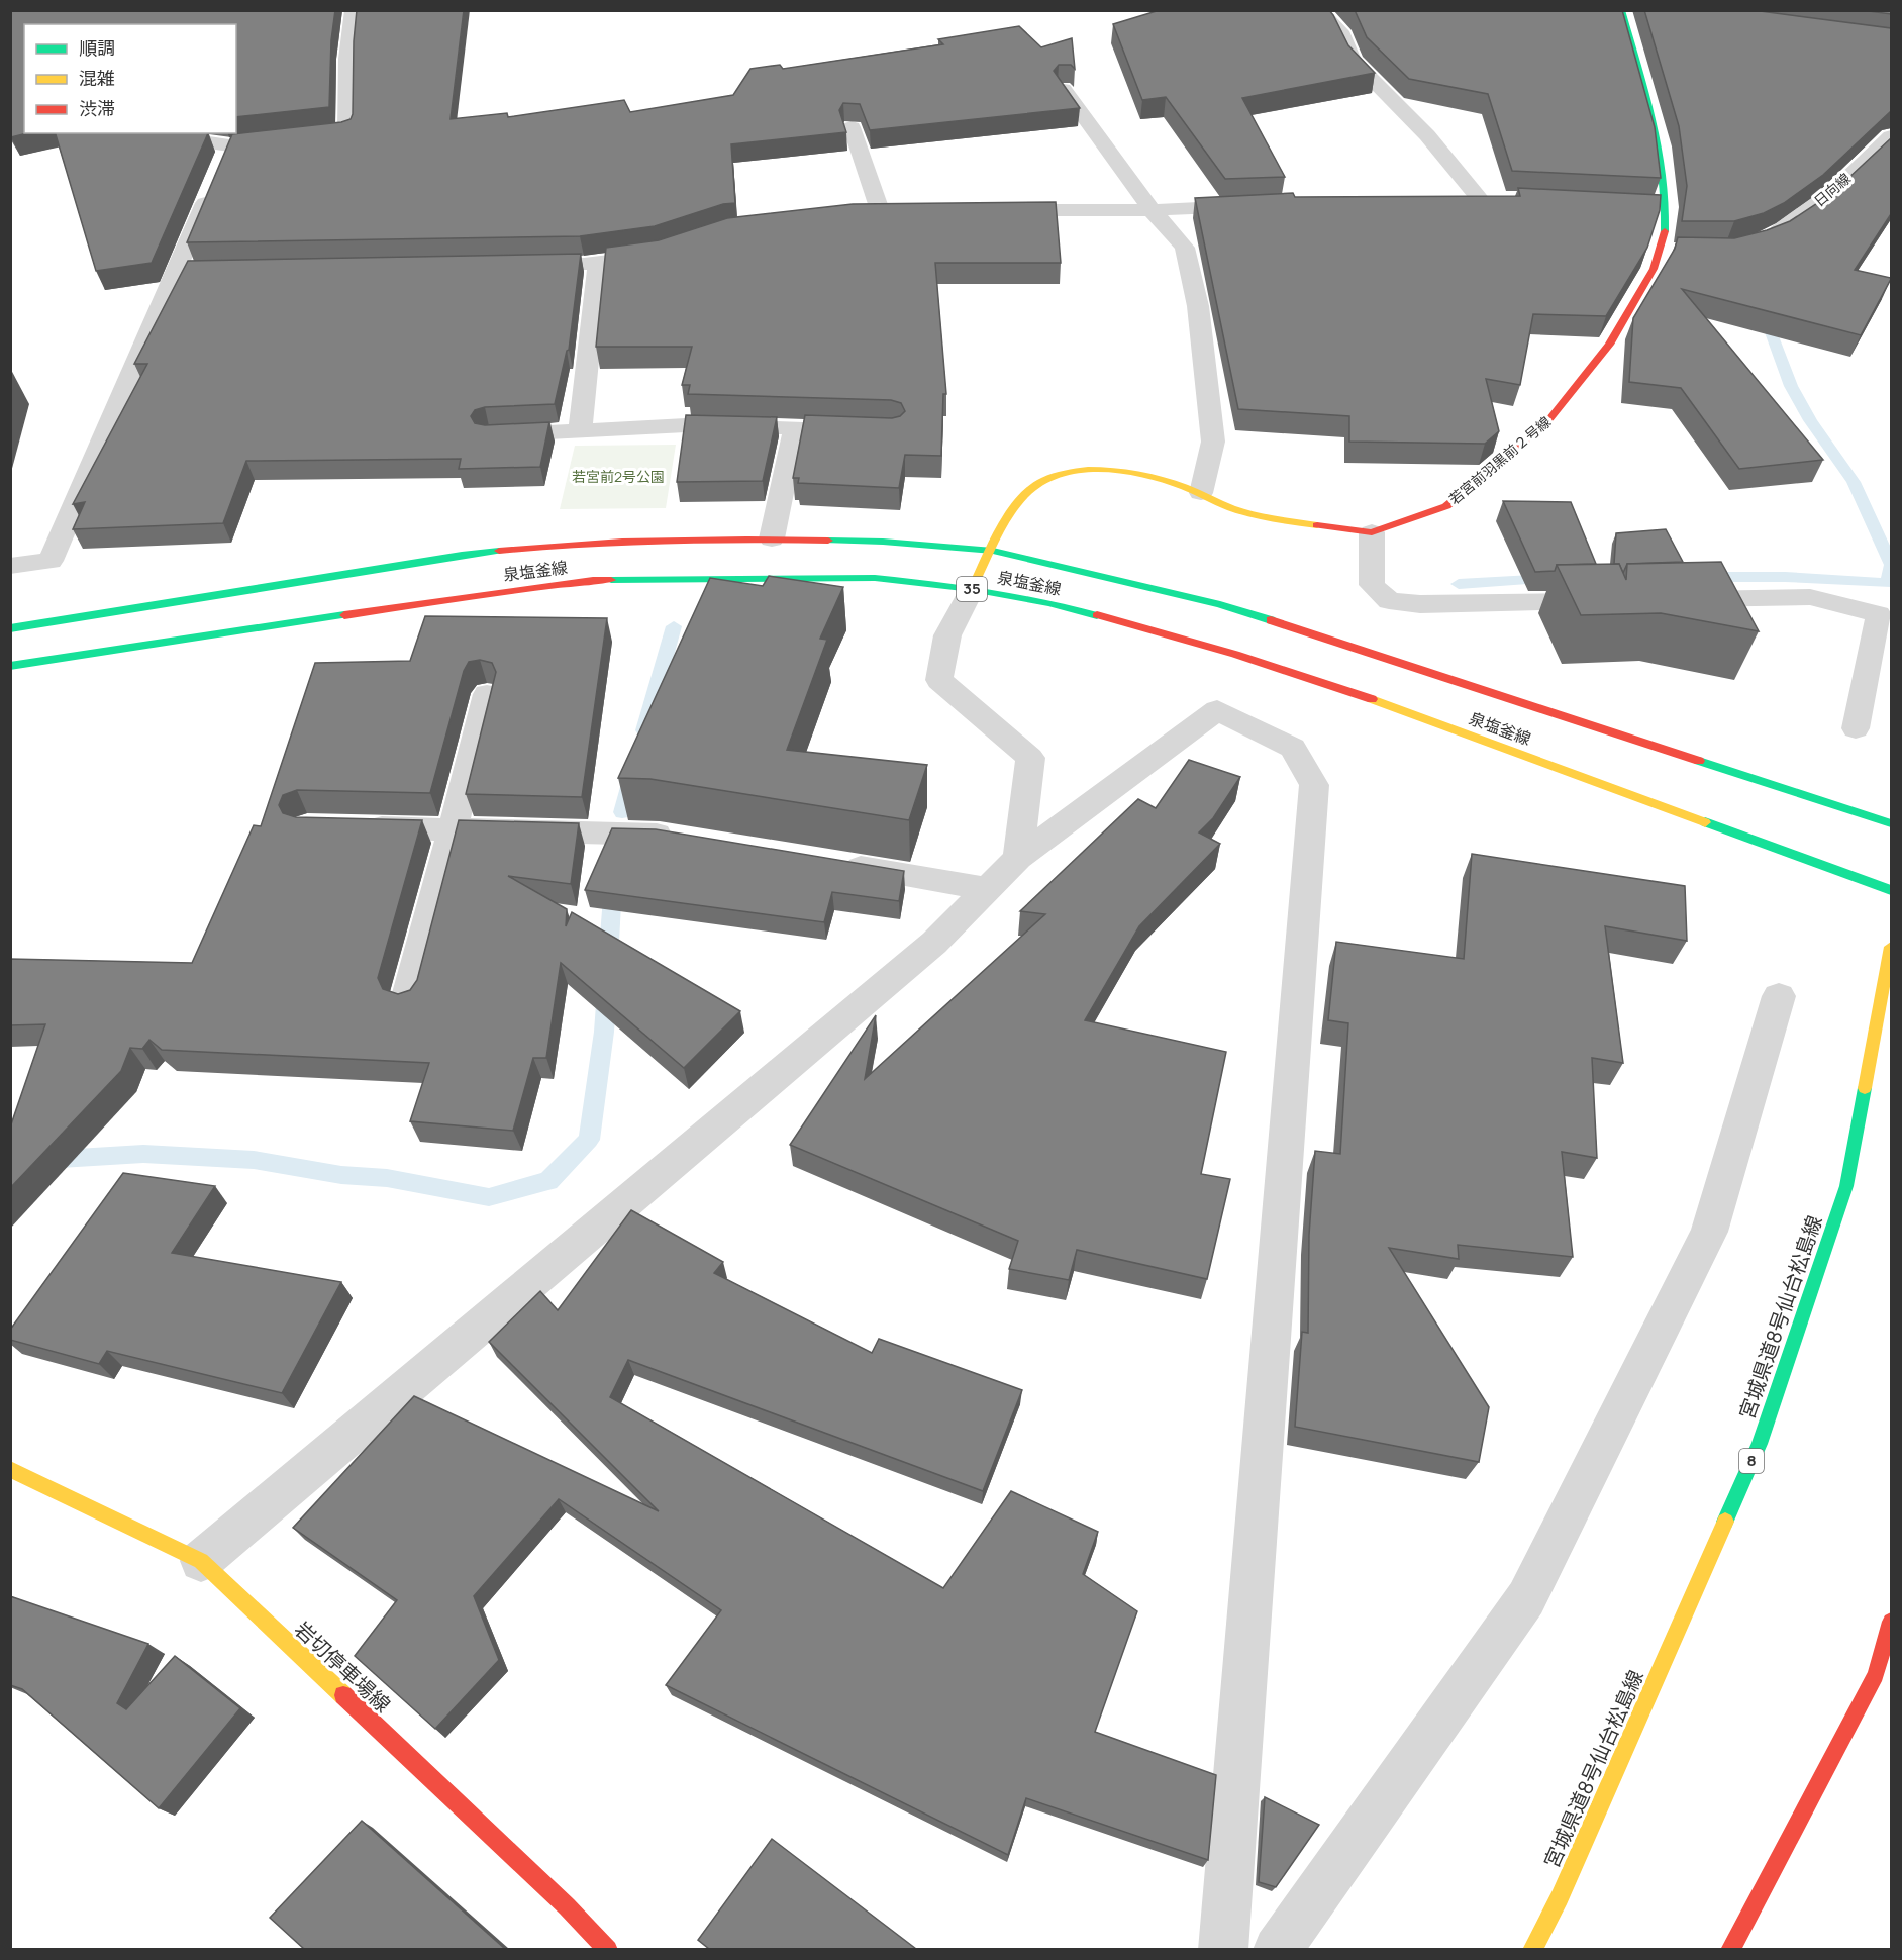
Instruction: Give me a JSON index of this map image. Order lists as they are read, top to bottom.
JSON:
{
  "streets": {
    "main road": [
      "若宮前羽黒前２号線",
      "泉塩釜線",
      "35",
      "宮城県道8号仙台松島線",
      "8",
      "岩切停車場線"
    ],
    "street": ["日向線"]
  },
  "crossings": [
    ["若宮前羽黒前２号線", "泉塩釜線"]
  ],
  "parks": ["若宮前2号公園"],
  "legend": ["順調", "混雑", "渋滞"]
}
